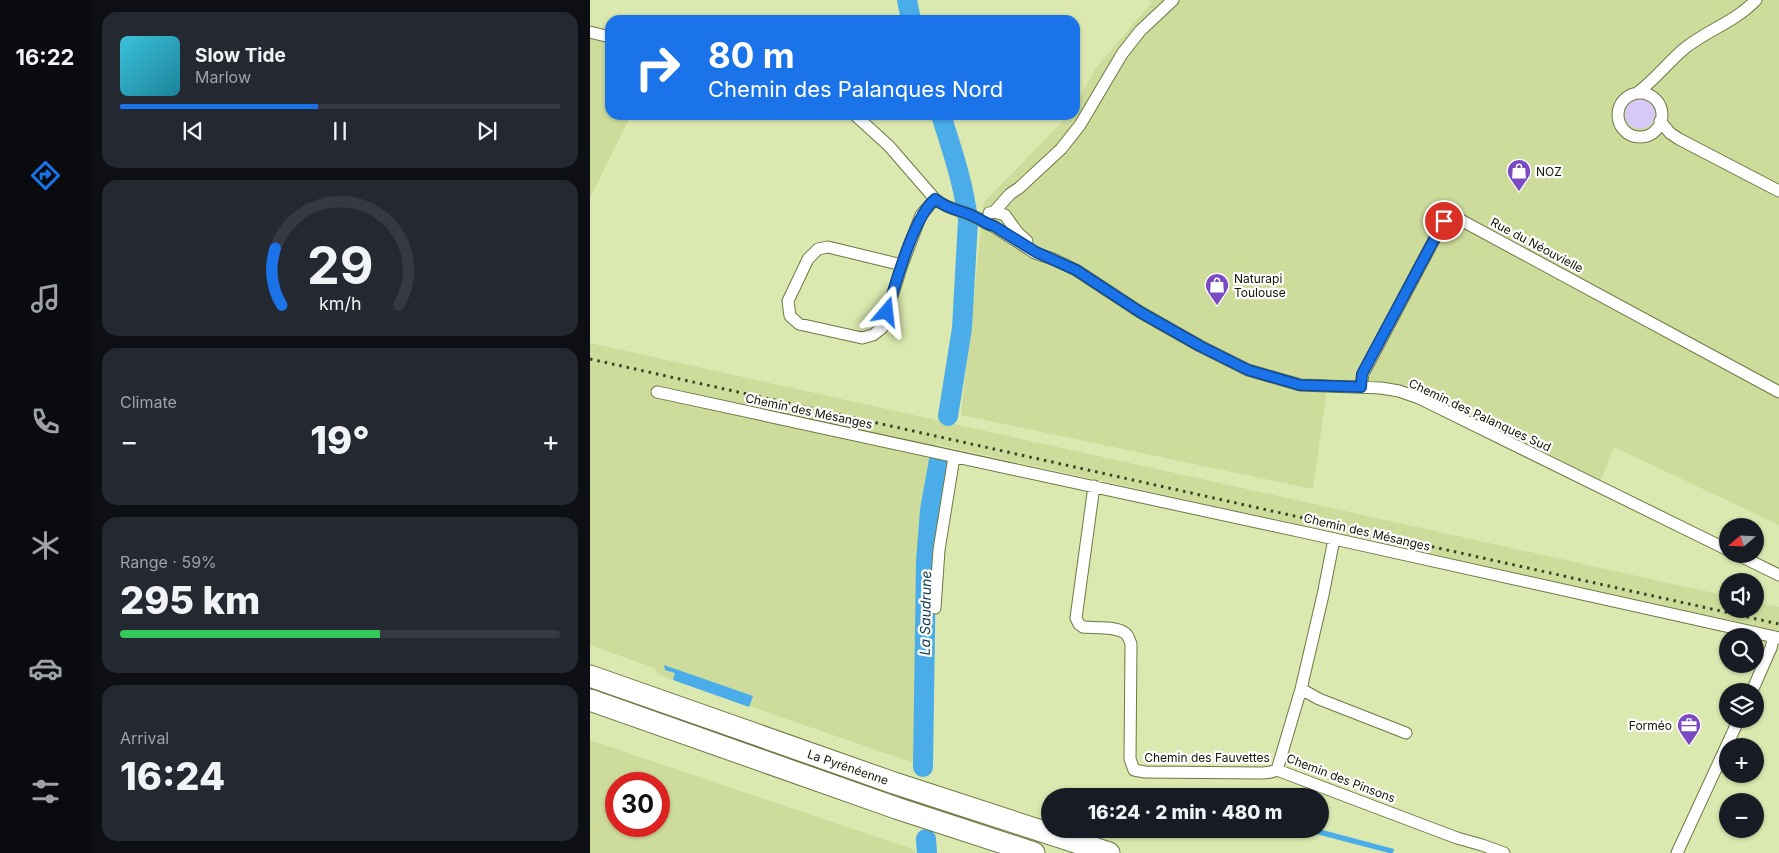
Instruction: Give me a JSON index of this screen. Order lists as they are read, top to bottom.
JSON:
{
  "streets": {
    "highway": ["La Pyrénéenne"],
    "street": [
      "Rue du Néouvielle",
      "Chemin des Mésanges",
      "Chemin des Palanques Sud",
      "Chemin des Fauvettes",
      "Chemin des Pinsons"
    ]
  },
  "crossings": [
    ["Rue du Néouvielle", "Chemin des Palanques Sud"],
    ["Chemin des Mésanges", "Chemin des Fauvettes"],
    ["Chemin des Mésanges", "Chemin des Pinsons"],
    ["Chemin des Fauvettes", "Chemin des Pinsons"]
  ],
  "water": ["La Saudrune"],
  "places": {
    "shop": ["NOZ", "Naturapi Toulouse"],
    "office": ["Forméo"]
  },
  "north": "left",
  "page": {
    "tabs": "16:22",
    "turn": ["80 m", "Chemin des Palanques Nord"],
    "song": ["Slow Tide", "Marlow"],
    "tile": [
      "Climate",
      ["Range · 59%", "295 km"],
      ["Arrival", "16:24"]
    ],
    "heat": ["−", "19°", "+"],
    "map_buttons": ["+", "−"],
    "limit": "30",
    "trip": "16:24 · 2 min · 480 m",
    "gauge": ["29", "km/h"]
  }
}
